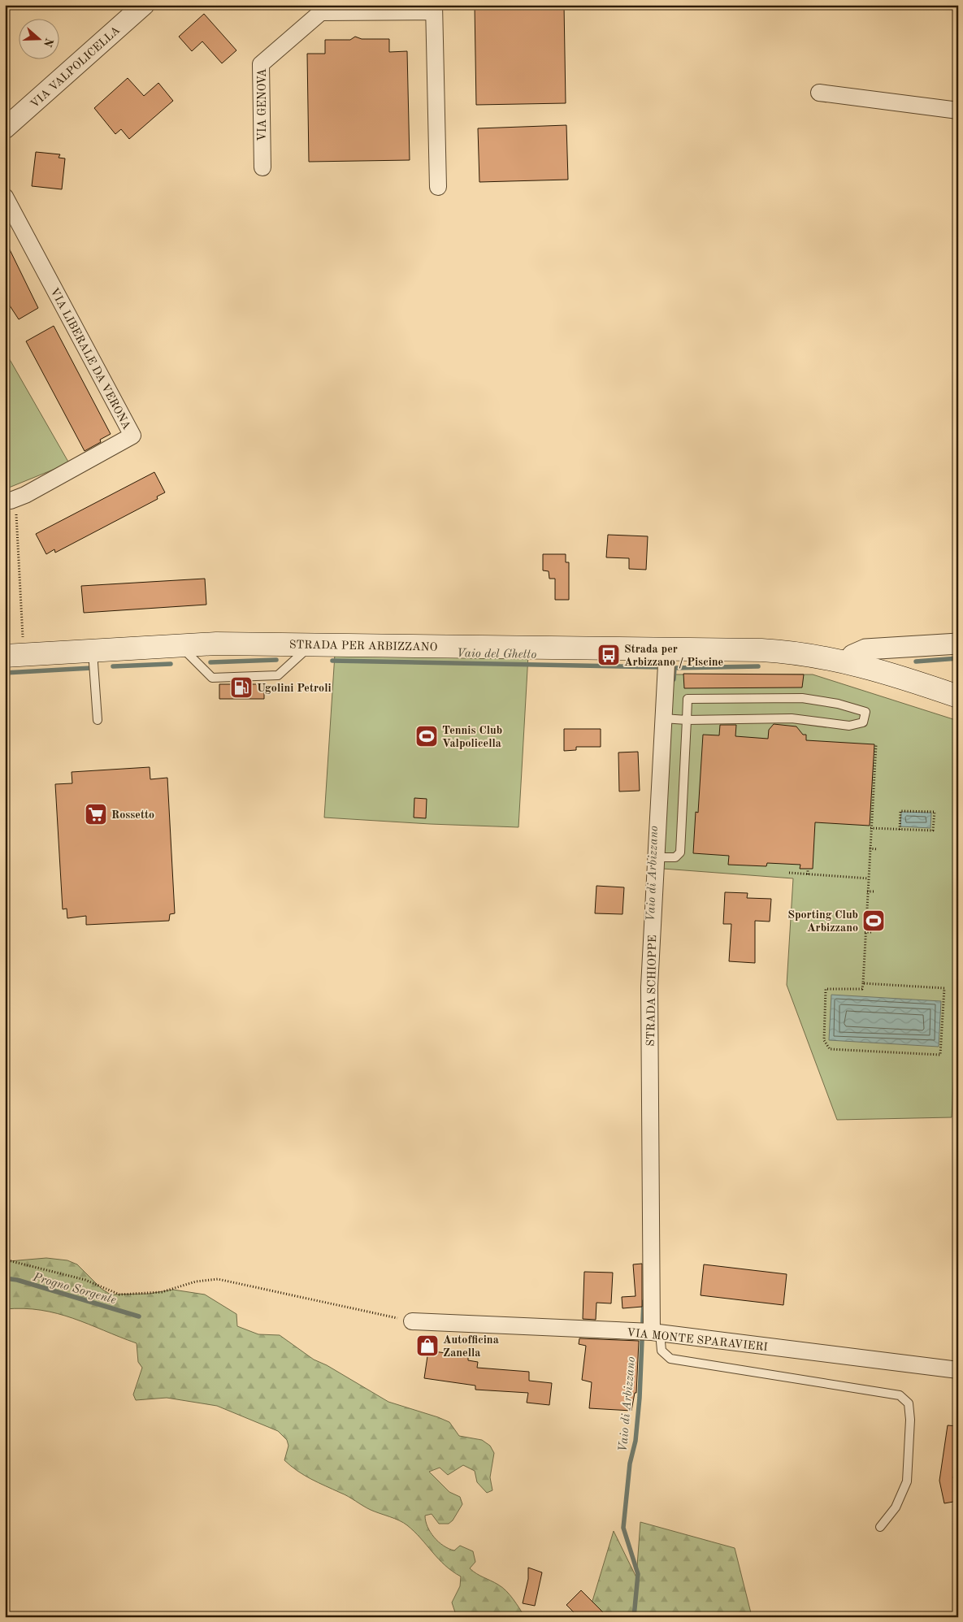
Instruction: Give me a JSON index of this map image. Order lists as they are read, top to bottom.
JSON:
{
  "streets": {
    "main road": ["STRADA PER ARBIZZANO"],
    "street": [
      "VIA VALPOLICELLA",
      "VIA GENOVA",
      "VIA LIBERALE DA VERONA",
      "STRADA SCHIOPPE",
      "VIA MONTE SPARAVIERI"
    ]
  },
  "crossings": [
    ["STRADA PER ARBIZZANO", "STRADA SCHIOPPE"],
    ["STRADA SCHIOPPE", "VIA MONTE SPARAVIERI"]
  ],
  "water": ["Vaio del Ghetto", "Vaio di Arbizzano", "Progno Sorgente"],
  "places": {
    "bus stop": ["Strada per Arbizzano / Piscine"],
    "fuel station": ["Ugolini Petroli"],
    "sports": ["Tennis Club Valpolicella", "Sporting Club Arbizzano"],
    "supermarket": ["Rossetto"],
    "shop": ["Autofficina Zanella"]
  },
  "north": "right"
}
